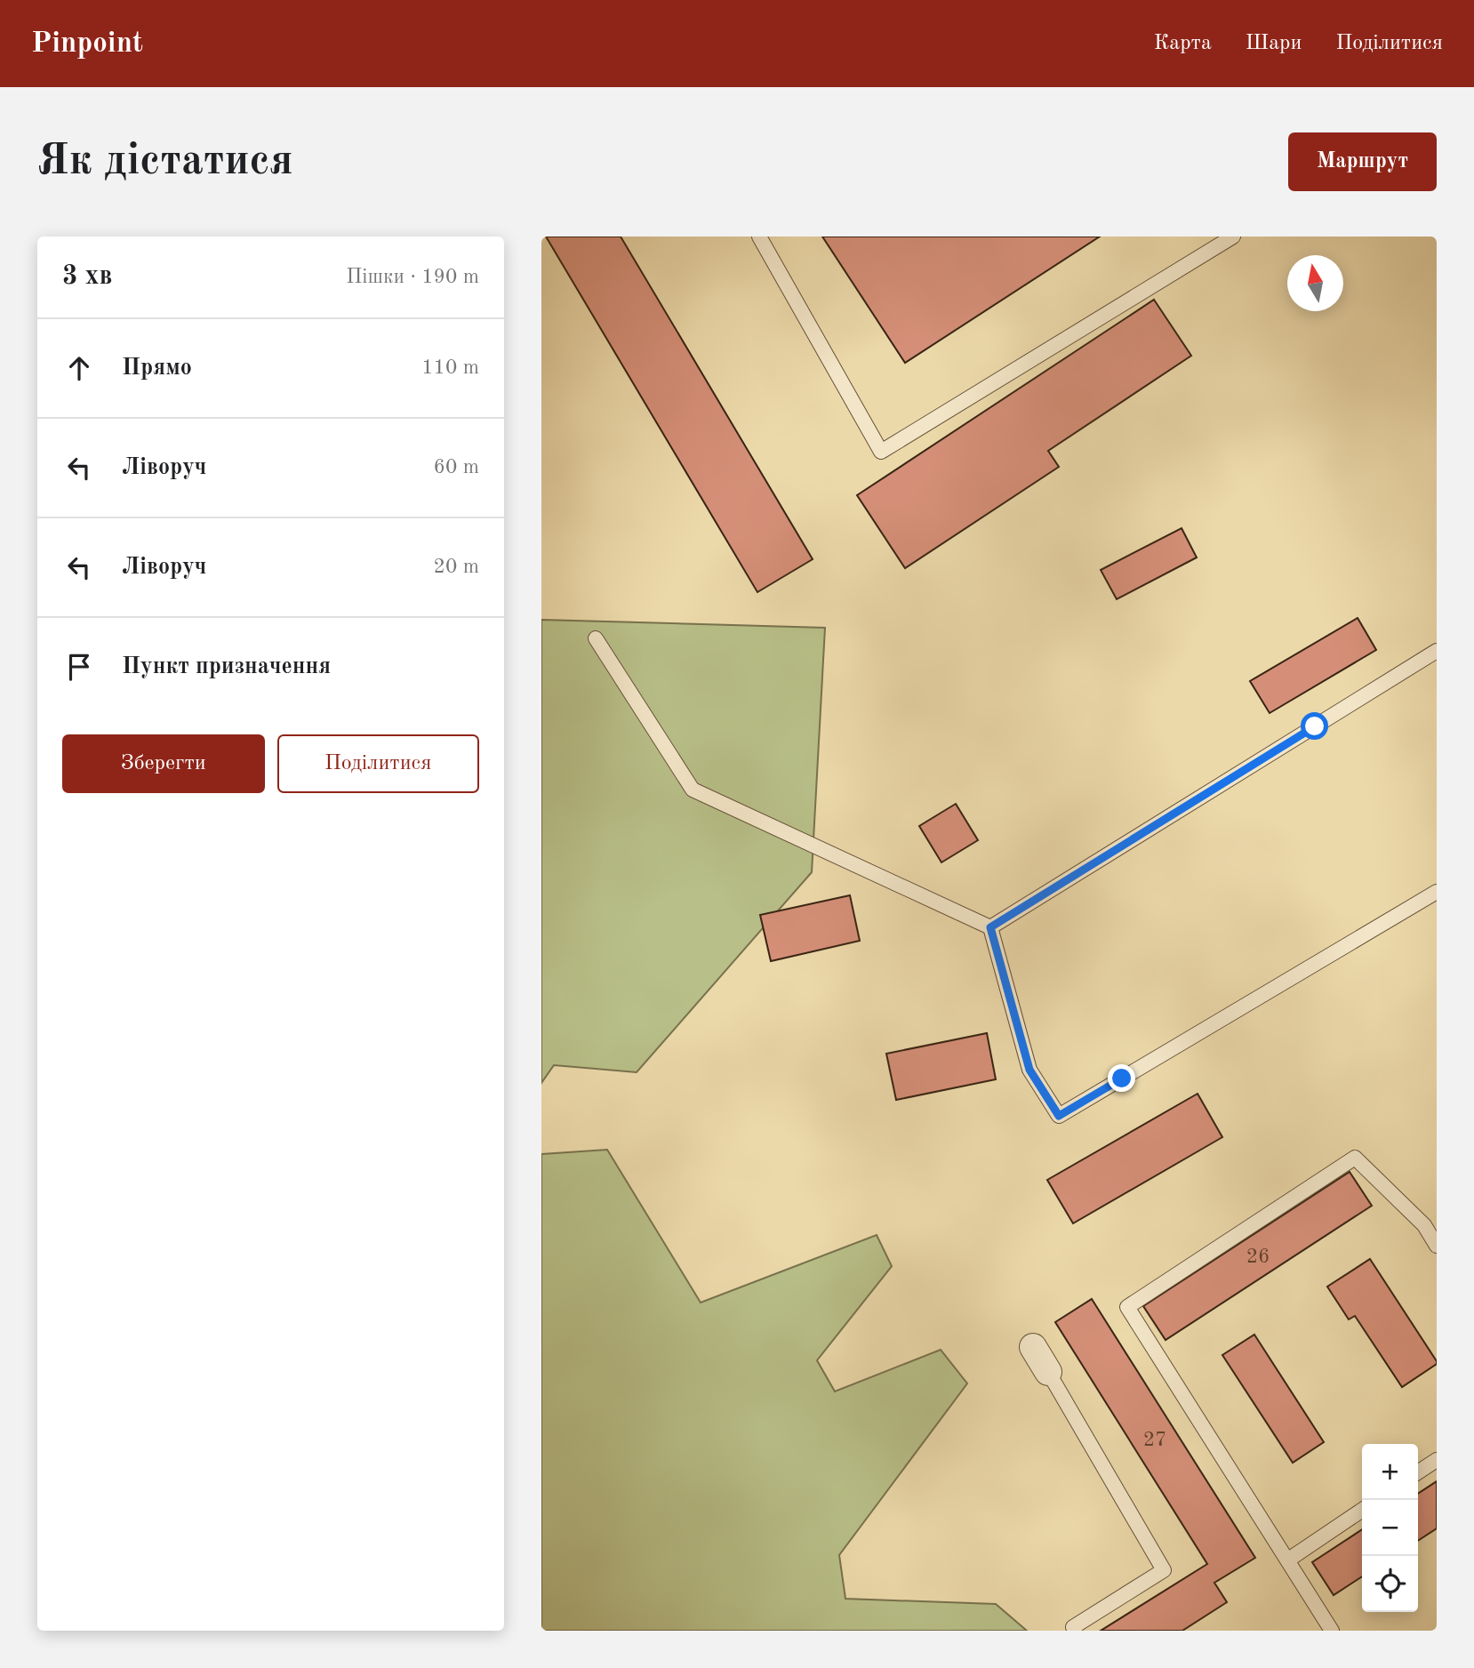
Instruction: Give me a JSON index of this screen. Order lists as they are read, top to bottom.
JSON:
{
  "house_numbers": ["26", "27"],
  "north": "top",
  "page": {
    "header": "Pinpoint",
    "nav": ["Карта", "Шари", "Поділитися"],
    "buttons": [
      "Маршрут",
      ["Зберегти", "Поділитися"]
    ],
    "title": "Як дістатися",
    "heading": ["3 хв", "Пішки · 190 m"],
    "list": [
      ["Прямо", "110 m"],
      ["Ліворуч", "60 m"],
      ["Ліворуч", "20 m"],
      "Пункт призначення"
    ],
    "map_buttons": ["+", "−"]
  }
}
